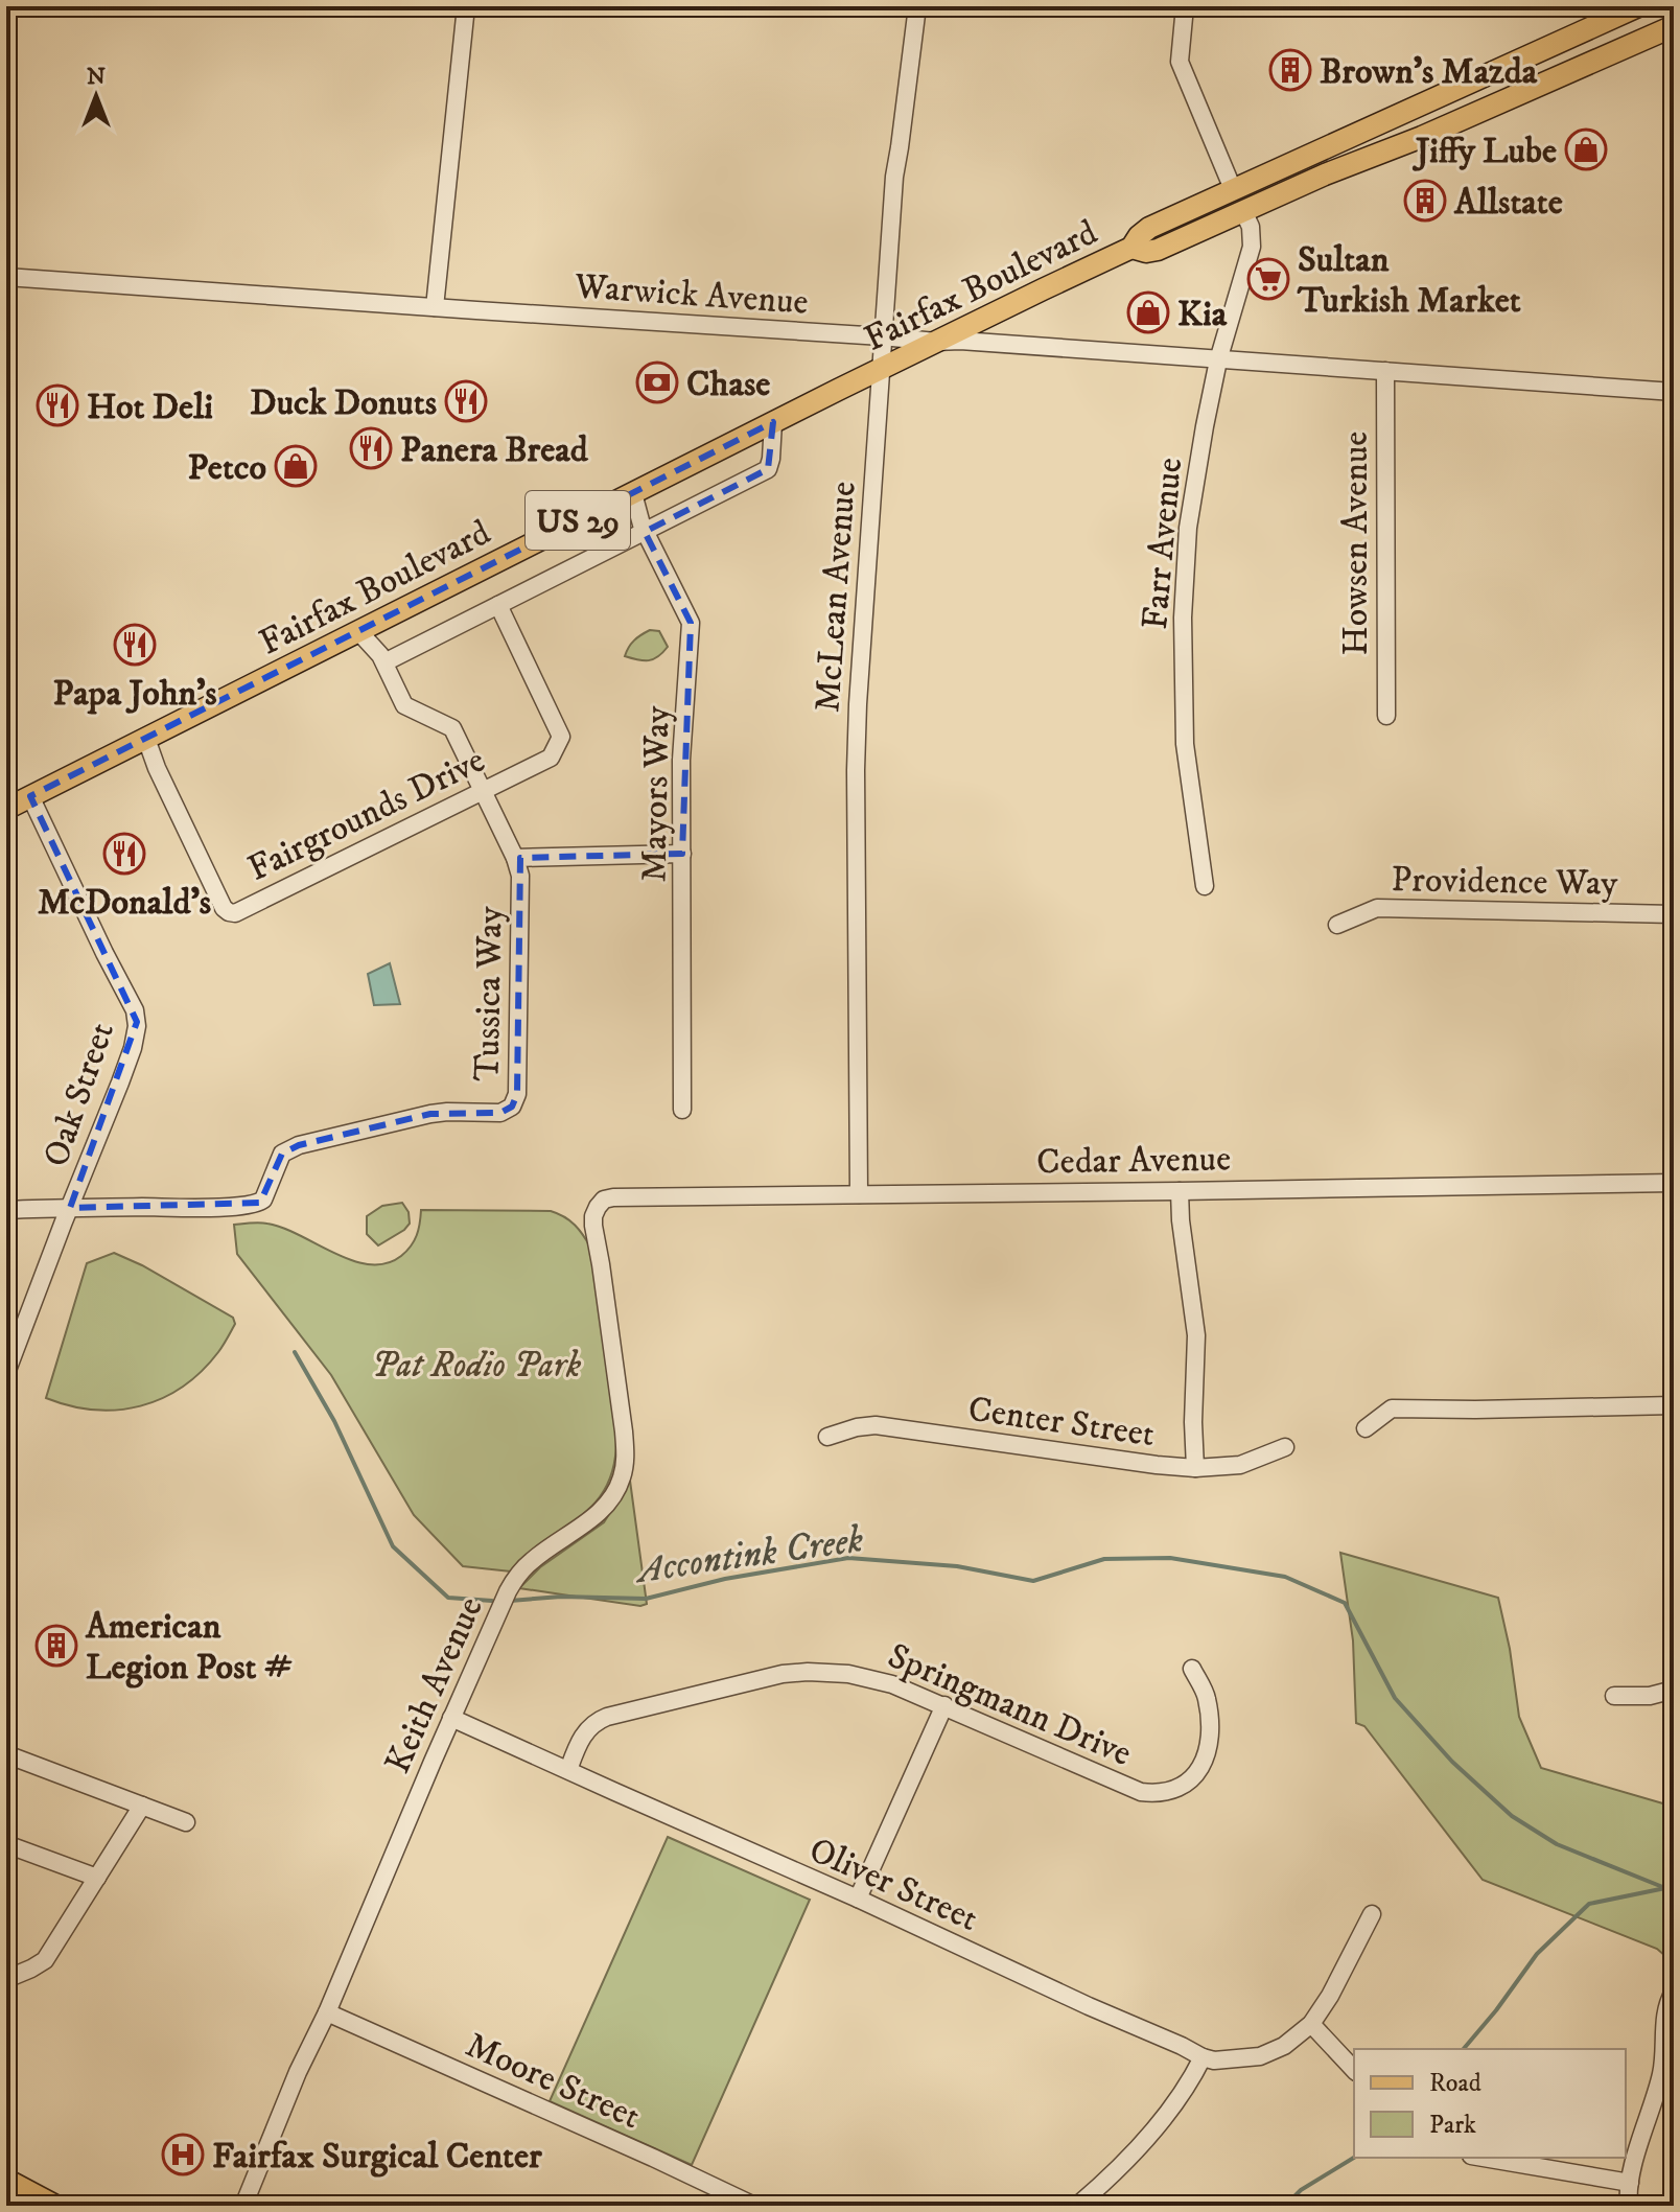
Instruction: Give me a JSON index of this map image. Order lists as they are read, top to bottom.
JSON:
{
  "streets": {
    "main road": ["Fairfax Boulevard", "US 29"],
    "street": [
      "Warwick Avenue",
      "Farr Avenue",
      "Howsen Avenue",
      "McLean Avenue",
      "Mayors Way",
      "Fairgrounds Drive",
      "Providence Way",
      "Tussica Way",
      "Oak Street",
      "Cedar Avenue",
      "Center Street",
      "Keith Avenue",
      "Springmann Drive",
      "Oliver Street",
      "Moore Street"
    ]
  },
  "crossings": [
    ["Fairfax Boulevard", "Warwick Avenue"],
    ["Fairfax Boulevard", "Farr Avenue"],
    ["Fairfax Boulevard", "McLean Avenue"],
    ["Fairfax Boulevard", "Mayors Way"],
    ["Fairfax Boulevard", "Fairgrounds Drive"],
    ["Fairfax Boulevard", "Tussica Way"],
    ["Fairfax Boulevard", "Oak Street"],
    ["Warwick Avenue", "Farr Avenue"],
    ["Warwick Avenue", "Howsen Avenue"],
    ["Warwick Avenue", "McLean Avenue"],
    ["McLean Avenue", "Cedar Avenue"],
    ["Fairgrounds Drive", "Tussica Way"],
    ["Tussica Way", "Oak Street"],
    ["Cedar Avenue", "Keith Avenue"],
    ["Keith Avenue", "Oliver Street"],
    ["Keith Avenue", "Moore Street"],
    ["Springmann Drive", "Oliver Street"]
  ],
  "water": ["Accontink Creek"],
  "parks": ["Pat Rodio Park"],
  "places": {
    "building": ["Brown's Mazda", "Allstate", "American Legion Post #"],
    "shop": ["Jiffy Lube", "Kia", "Petco"],
    "supermarket": ["Sultan Turkish Market"],
    "bank": ["Chase"],
    "restaurant": [
      "Duck Donuts",
      "Hot Deli",
      "Panera Bread",
      "Papa John's",
      "McDonald's"
    ],
    "hospital": ["Fairfax Surgical Center"]
  },
  "legend": ["Road", "Park"],
  "north": "top"
}
